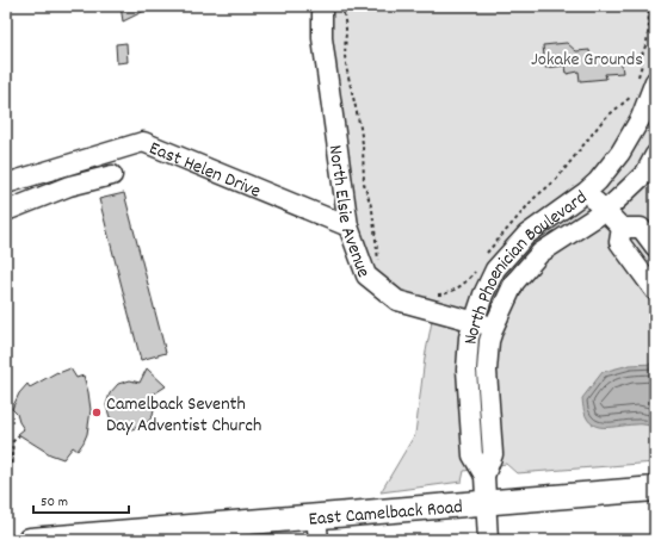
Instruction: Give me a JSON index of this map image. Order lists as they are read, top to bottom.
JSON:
{
  "streets": {
    "main road": ["East Camelback Road"],
    "street": ["East Helen Drive", "North Elsie Avenue", "North Phoenician Boulevard"]
  },
  "crossings": [
    ["East Helen Drive", "North Elsie Avenue"],
    ["North Elsie Avenue", "North Phoenician Boulevard"],
    ["North Phoenician Boulevard", "East Camelback Road"]
  ],
  "parks": ["Jokake Grounds"],
  "places": ["Camelback Seventh Day Adventist Church"],
  "scale_bar": "50 m"
}
